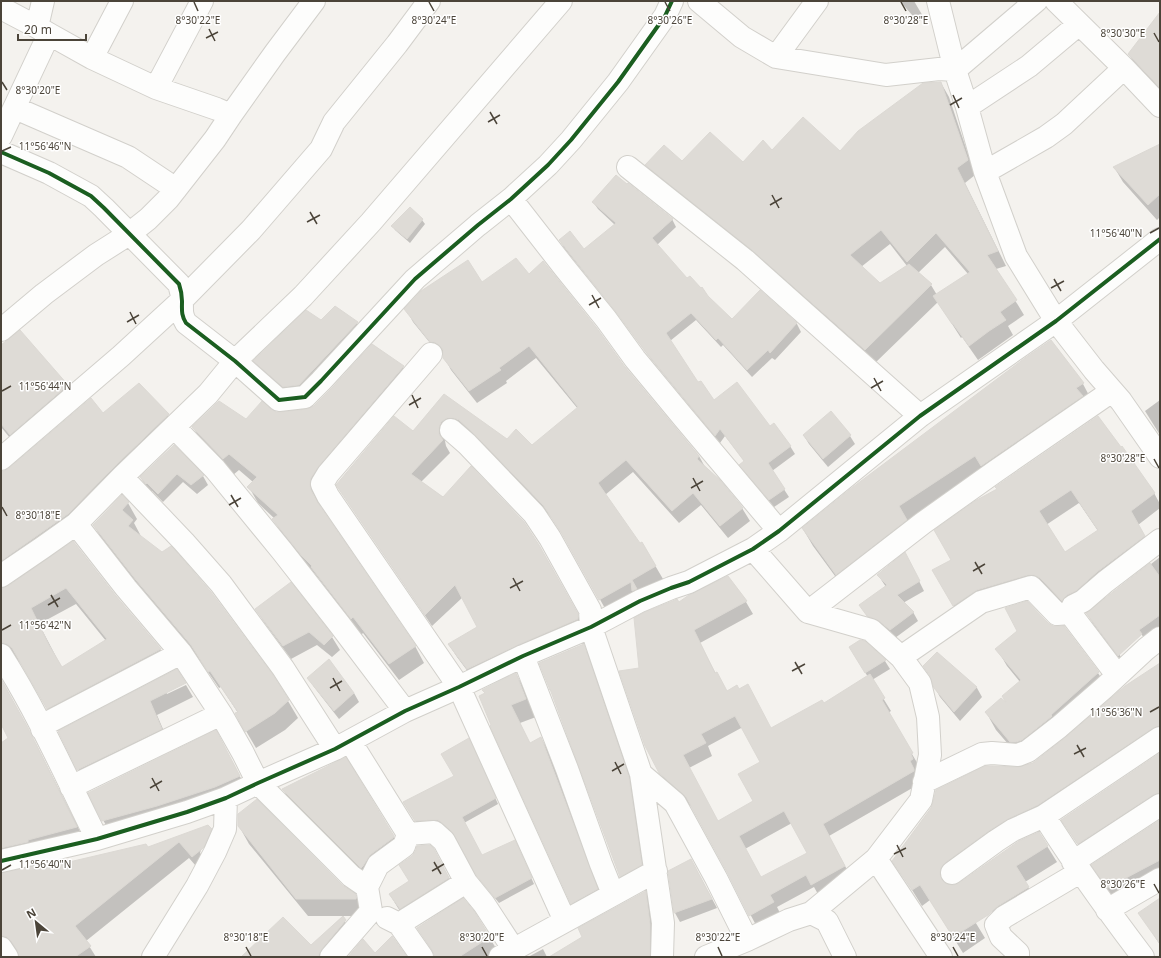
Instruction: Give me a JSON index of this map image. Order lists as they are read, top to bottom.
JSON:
{
  "scale_bar": "20 m",
  "north": "top left",
  "coordinates": [
    "8°30'22\"E",
    "8°30'24\"E",
    "8°30'26\"E",
    "8°30'28\"E",
    "8°30'30\"E",
    "8°30'20\"E",
    "11°56'46\"N",
    "11°56'40\"N",
    "11°56'44\"N",
    "8°30'18\"E",
    "11°56'42\"N",
    "11°56'36\"N"
  ]
}
